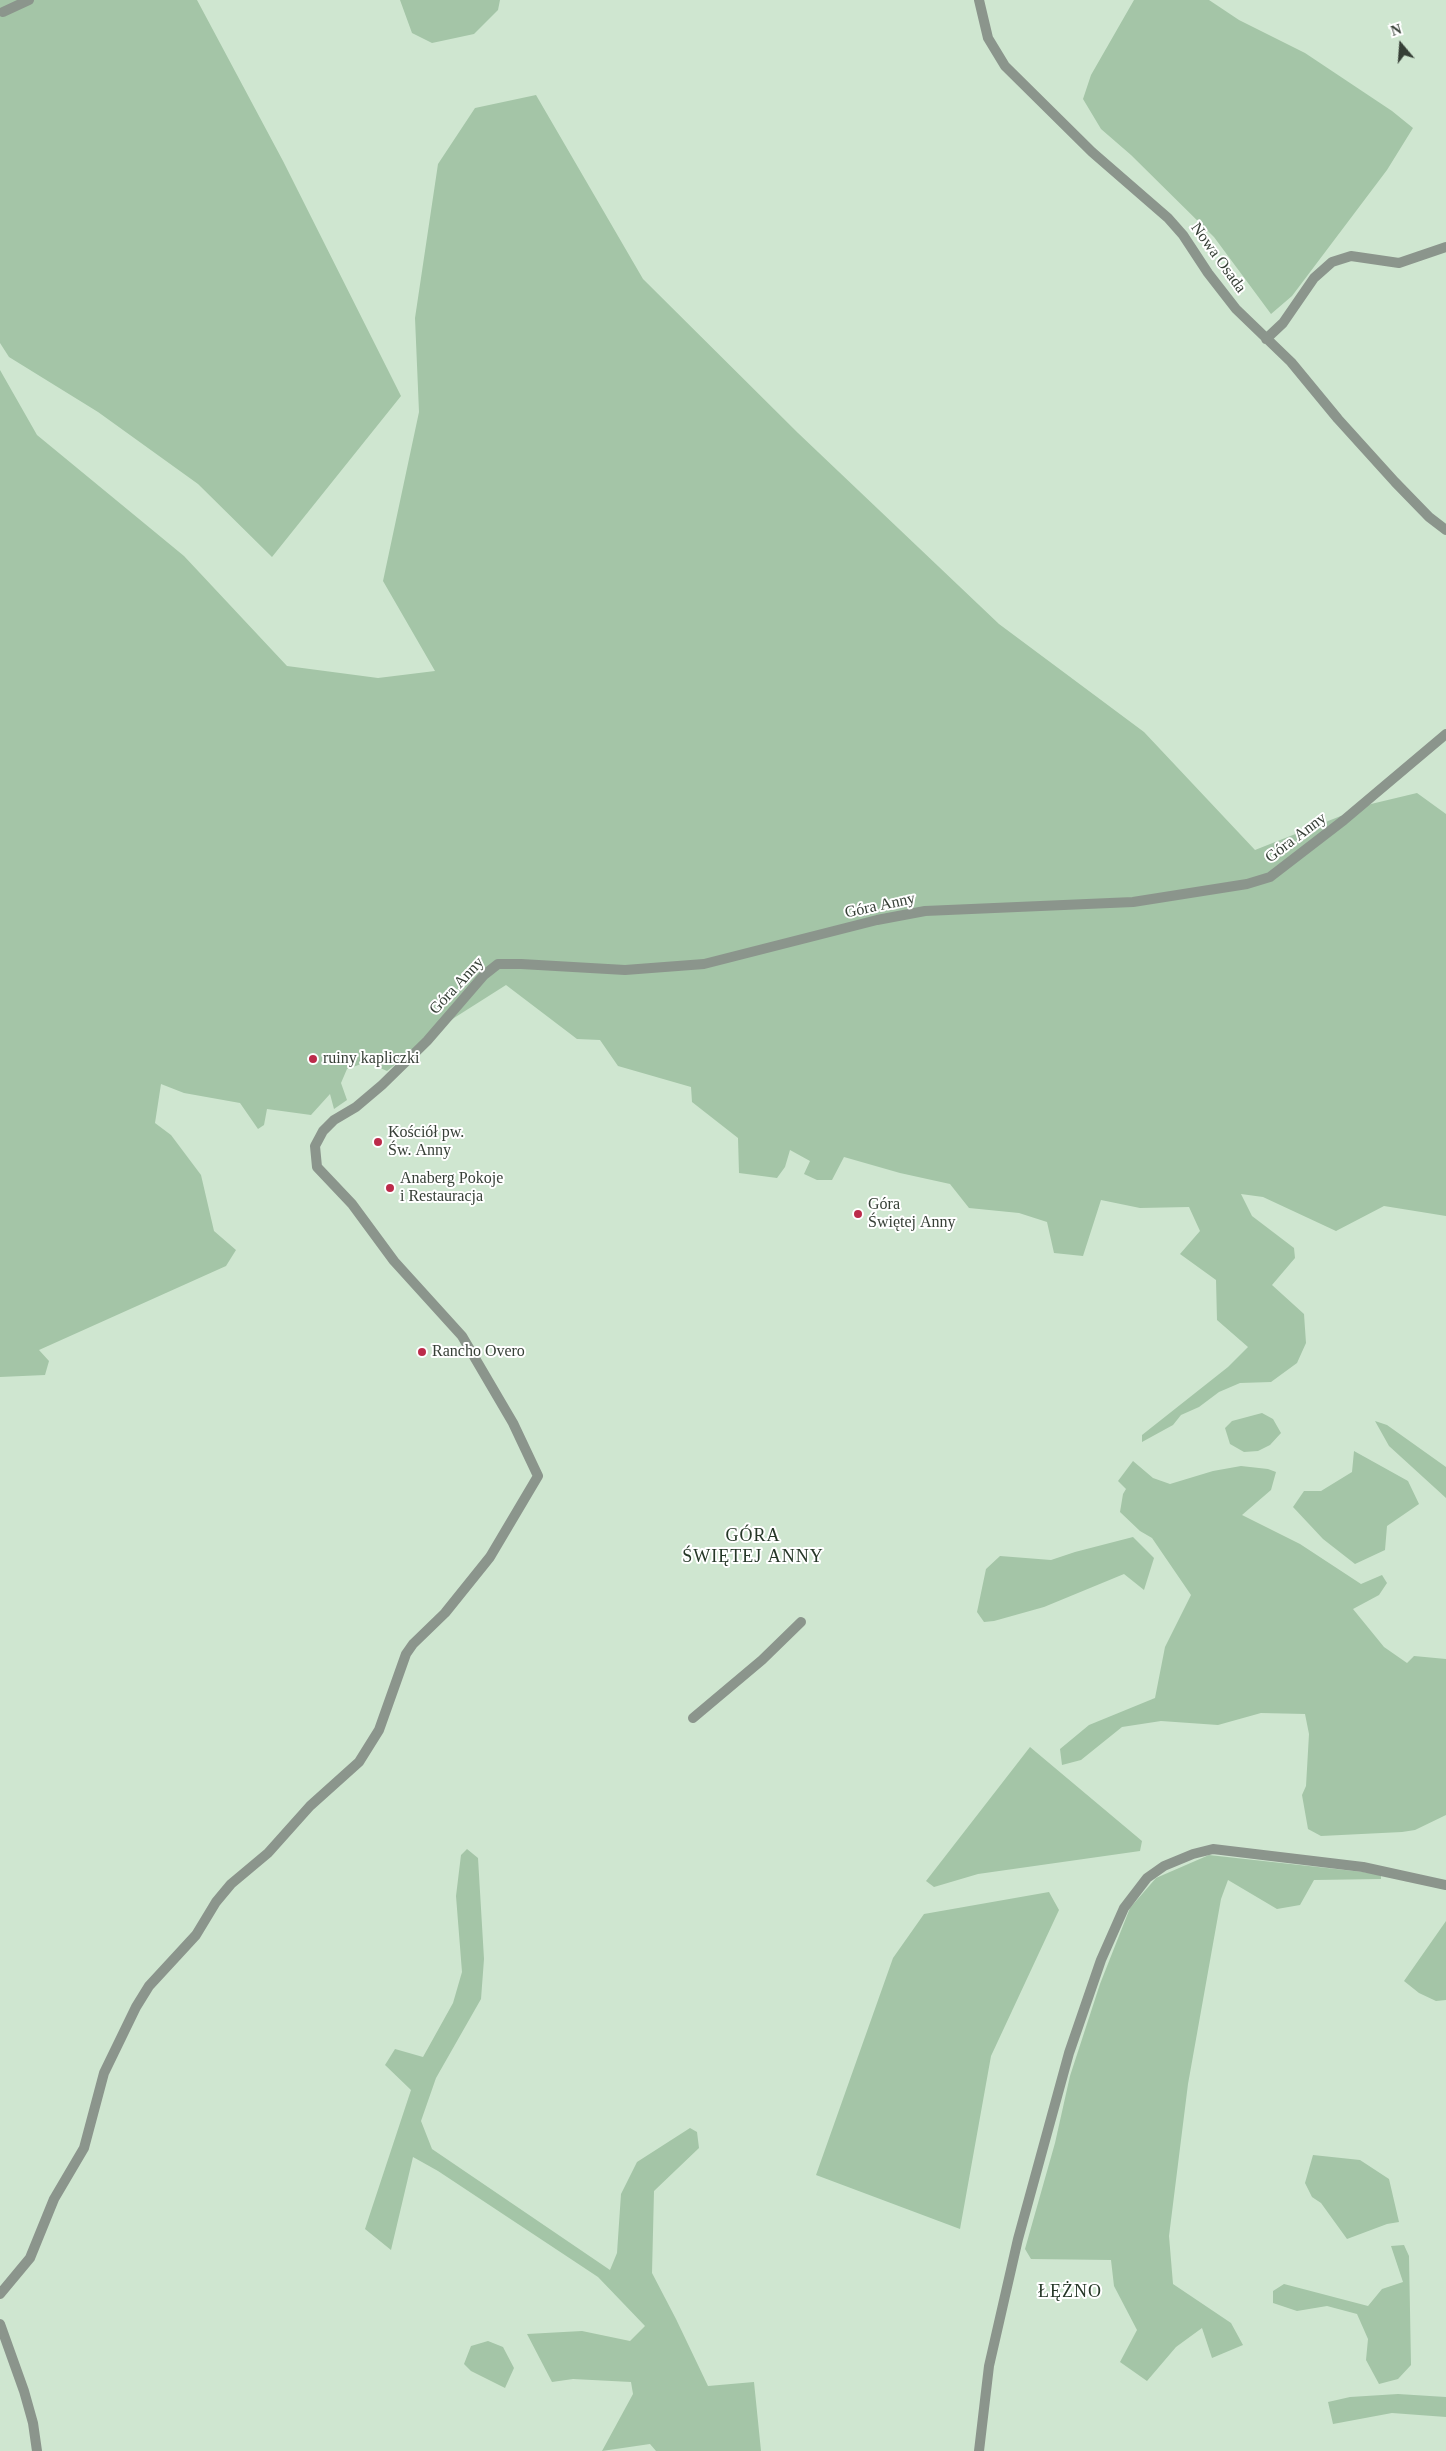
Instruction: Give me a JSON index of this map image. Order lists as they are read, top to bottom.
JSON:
{
  "streets": {
    "street": ["Nowa Osada", "Góra Anny"]
  },
  "districts": ["GÓRA ŚWIĘTEJ ANNY", "ŁĘŻNO"],
  "places": [
    "ruiny kapliczki",
    "Kościół pw. Św. Anny",
    "Anaberg Pokoje i Restauracja",
    "Góra Świętej Anny",
    "Rancho Overo"
  ],
  "north": "top"
}
